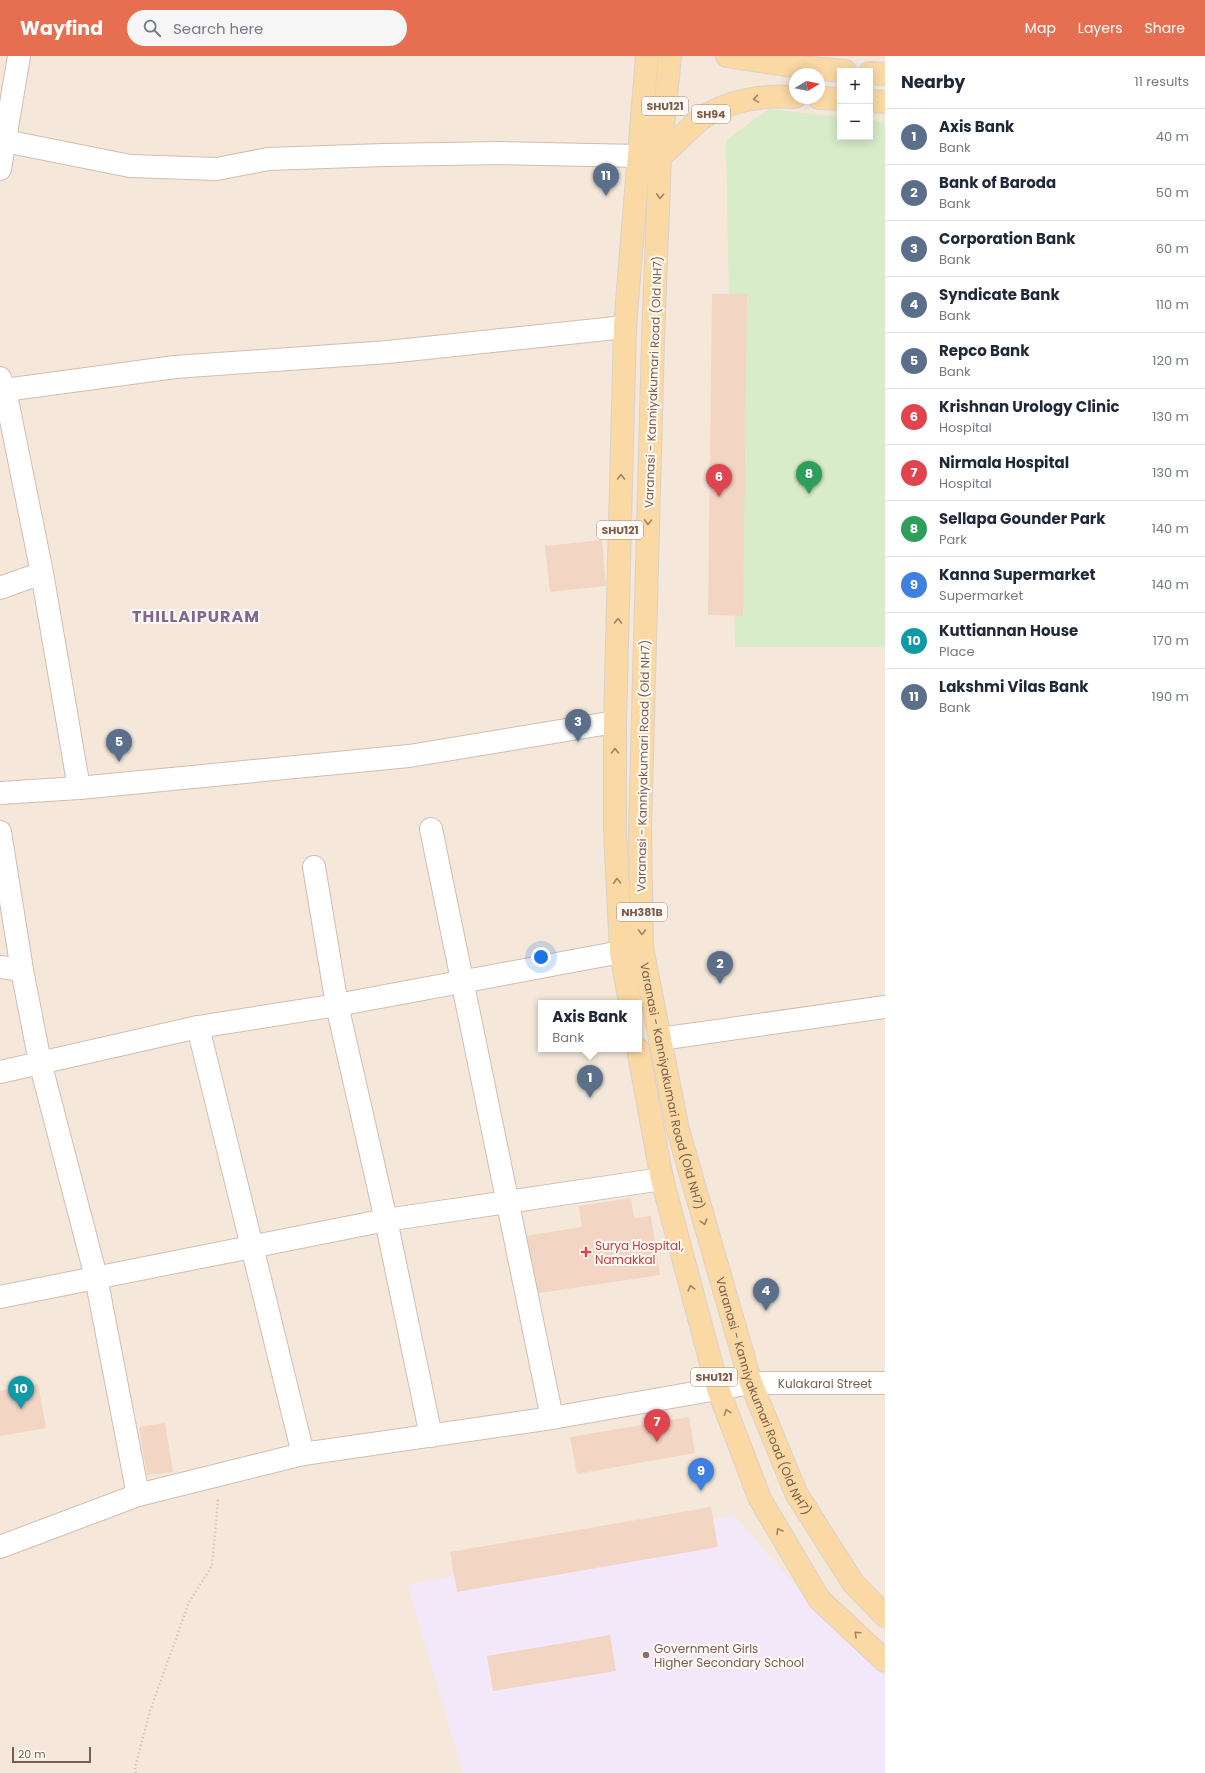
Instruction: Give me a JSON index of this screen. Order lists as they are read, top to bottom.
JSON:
{
  "streets": {
    "main road": [
      "SHU121",
      "SH94",
      "Varanasi - Kanniyakumari Road (Old NH7)",
      "NH381B"
    ],
    "street": ["Kulakarai Street"]
  },
  "crossings": [
    ["SHU121", "Kulakarai Street"],
    ["SH94", "Varanasi - Kanniyakumari Road (Old NH7)"],
    ["Varanasi - Kanniyakumari Road (Old NH7)", "Kulakarai Street"]
  ],
  "districts": ["THILLAIPURAM"],
  "places": {
    "health": ["Surya Hospital, Namakkal"],
    "other": ["Government Girls Higher Secondary School"]
  },
  "scale_bar": "20 m",
  "north": "right",
  "page": {
    "header": "Wayfind",
    "search": "Search here",
    "nav": ["Map", "Layers", "Share"],
    "heading": ["Nearby", "11 results"],
    "map_buttons": ["+", "−"],
    "list": [
      {
        "mark": "1",
        "name": "Axis Bank",
        "note": "Bank",
        "value": "40 m"
      },
      {
        "mark": "2",
        "name": "Bank of Baroda",
        "note": "Bank",
        "value": "50 m"
      },
      {
        "mark": "3",
        "name": "Corporation Bank",
        "note": "Bank",
        "value": "60 m"
      },
      {
        "mark": "4",
        "name": "Syndicate Bank",
        "note": "Bank",
        "value": "110 m"
      },
      {
        "mark": "5",
        "name": "Repco Bank",
        "note": "Bank",
        "value": "120 m"
      },
      {
        "mark": "6",
        "name": "Krishnan Urology Clinic",
        "note": "Hospital",
        "value": "130 m"
      },
      {
        "mark": "7",
        "name": "Nirmala Hospital",
        "note": "Hospital",
        "value": "130 m"
      },
      {
        "mark": "8",
        "name": "Sellapa Gounder Park",
        "note": "Park",
        "value": "140 m"
      },
      {
        "mark": "9",
        "name": "Kanna Supermarket",
        "note": "Supermarket",
        "value": "140 m"
      },
      {
        "mark": "10",
        "name": "Kuttiannan House",
        "note": "Place",
        "value": "170 m"
      },
      {
        "mark": "11",
        "name": "Lakshmi Vilas Bank",
        "note": "Bank",
        "value": "190 m"
      }
    ],
    "pins": [
      "11",
      "8",
      "6",
      "3",
      "5",
      "2",
      "1",
      "4",
      "10",
      "7",
      "9"
    ],
    "popup": ["Axis Bank", "Bank"],
    "scale": "20 m"
  }
}
